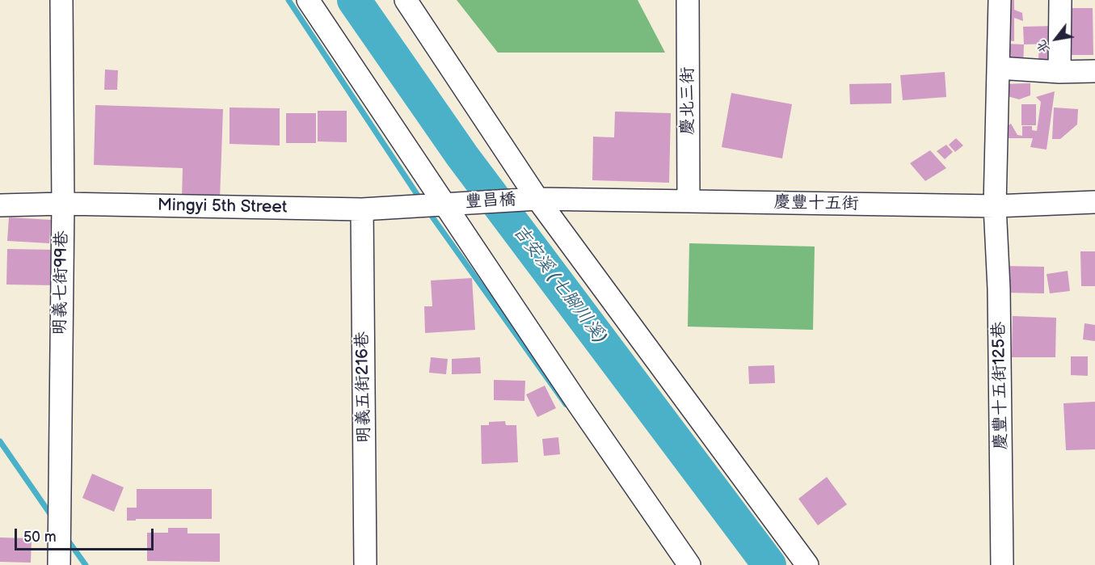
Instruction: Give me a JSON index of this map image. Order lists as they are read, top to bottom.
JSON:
{
  "streets": {
    "street": [
      "慶北三街",
      "豐昌橋",
      "慶豐十五街",
      "Mingyi 5th Street",
      "明義七街99巷",
      "慶豐十五街125巷",
      "明義五街216巷"
    ]
  },
  "crossings": [
    ["慶北三街", "慶豐十五街"],
    ["豐昌橋", "慶豐十五街"],
    ["豐昌橋", "Mingyi 5th Street"],
    ["慶豐十五街", "慶豐十五街125巷"],
    ["Mingyi 5th Street", "明義七街99巷"],
    ["Mingyi 5th Street", "明義五街216巷"]
  ],
  "water": ["吉安溪 (七腳川溪)"],
  "scale_bar": "50 m",
  "north": "bottom left"
}
